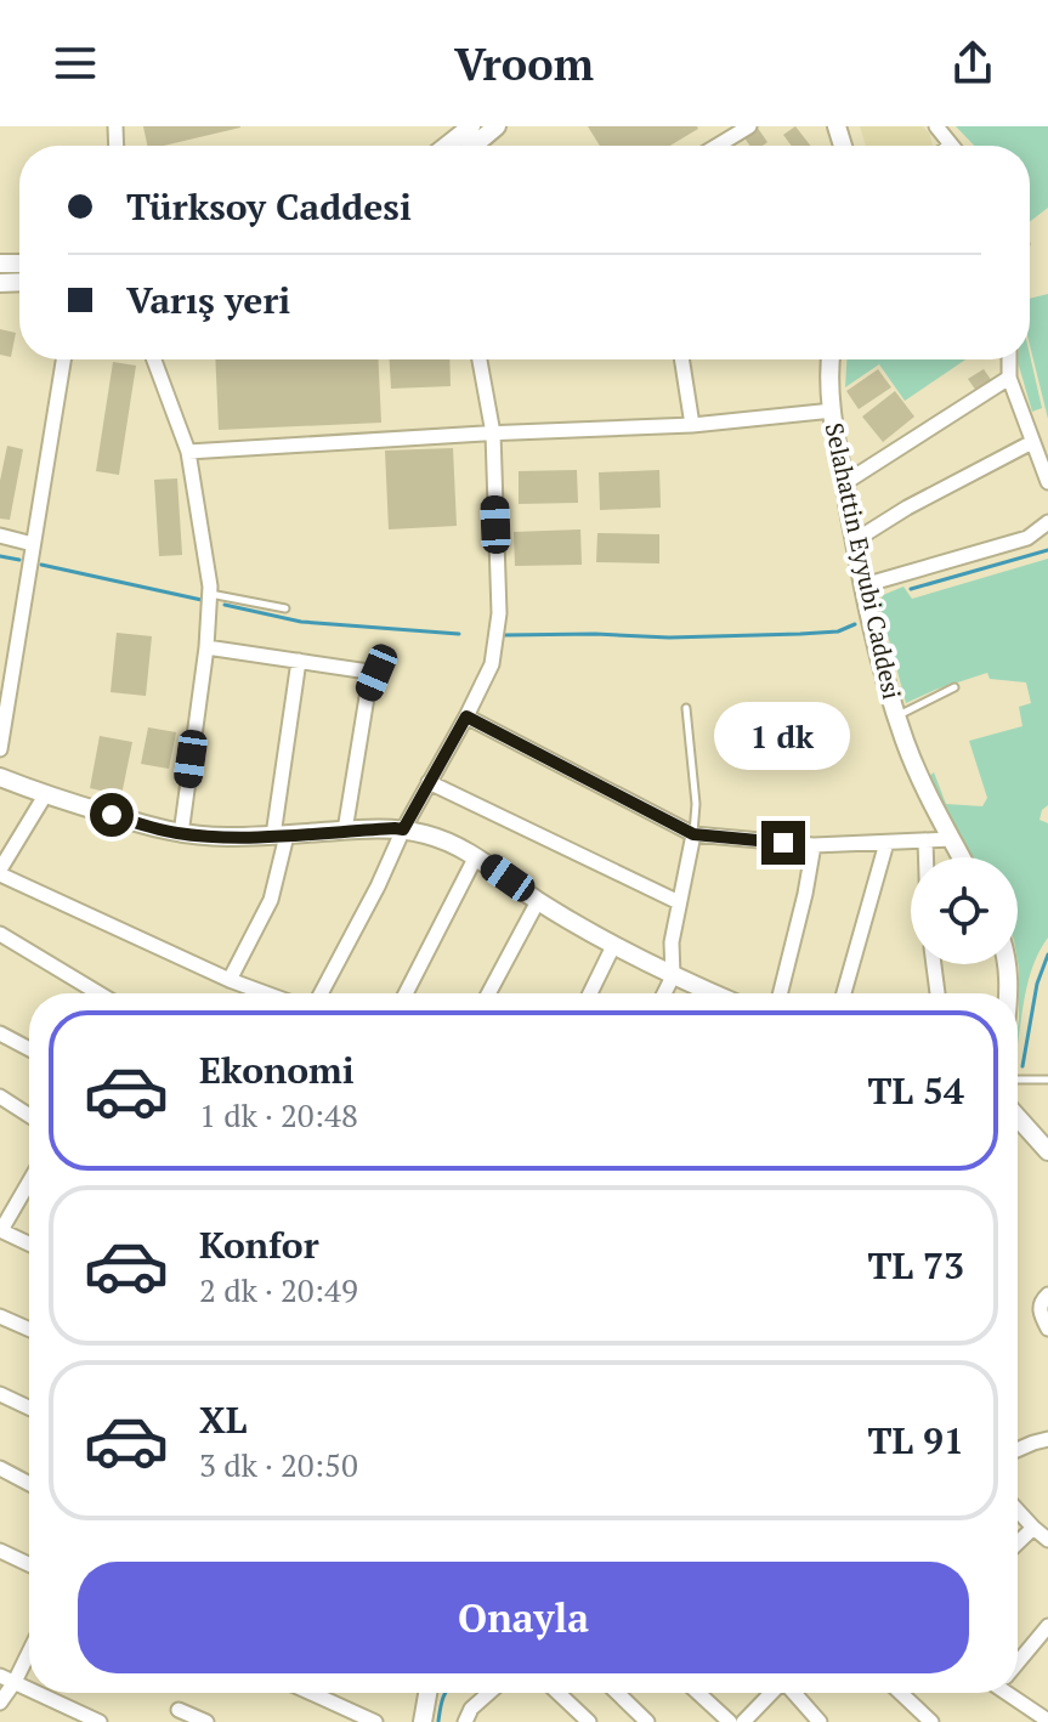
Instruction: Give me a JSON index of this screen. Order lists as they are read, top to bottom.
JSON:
{
  "streets": {
    "street": ["Selahattin Eyyubi Caddesi"]
  },
  "page": {
    "header": "Vroom",
    "banner": ["Türksoy Caddesi", "Varış yeri"],
    "bubble": "1 dk",
    "list": [
      {
        "name": "Ekonomi",
        "note": "1 dk · 20:48",
        "value": "TL 54"
      },
      {
        "name": "Konfor",
        "note": "2 dk · 20:49",
        "value": "TL 73"
      },
      {
        "name": "XL",
        "note": "3 dk · 20:50",
        "value": "TL 91"
      }
    ],
    "buttons": "Onayla"
  }
}
